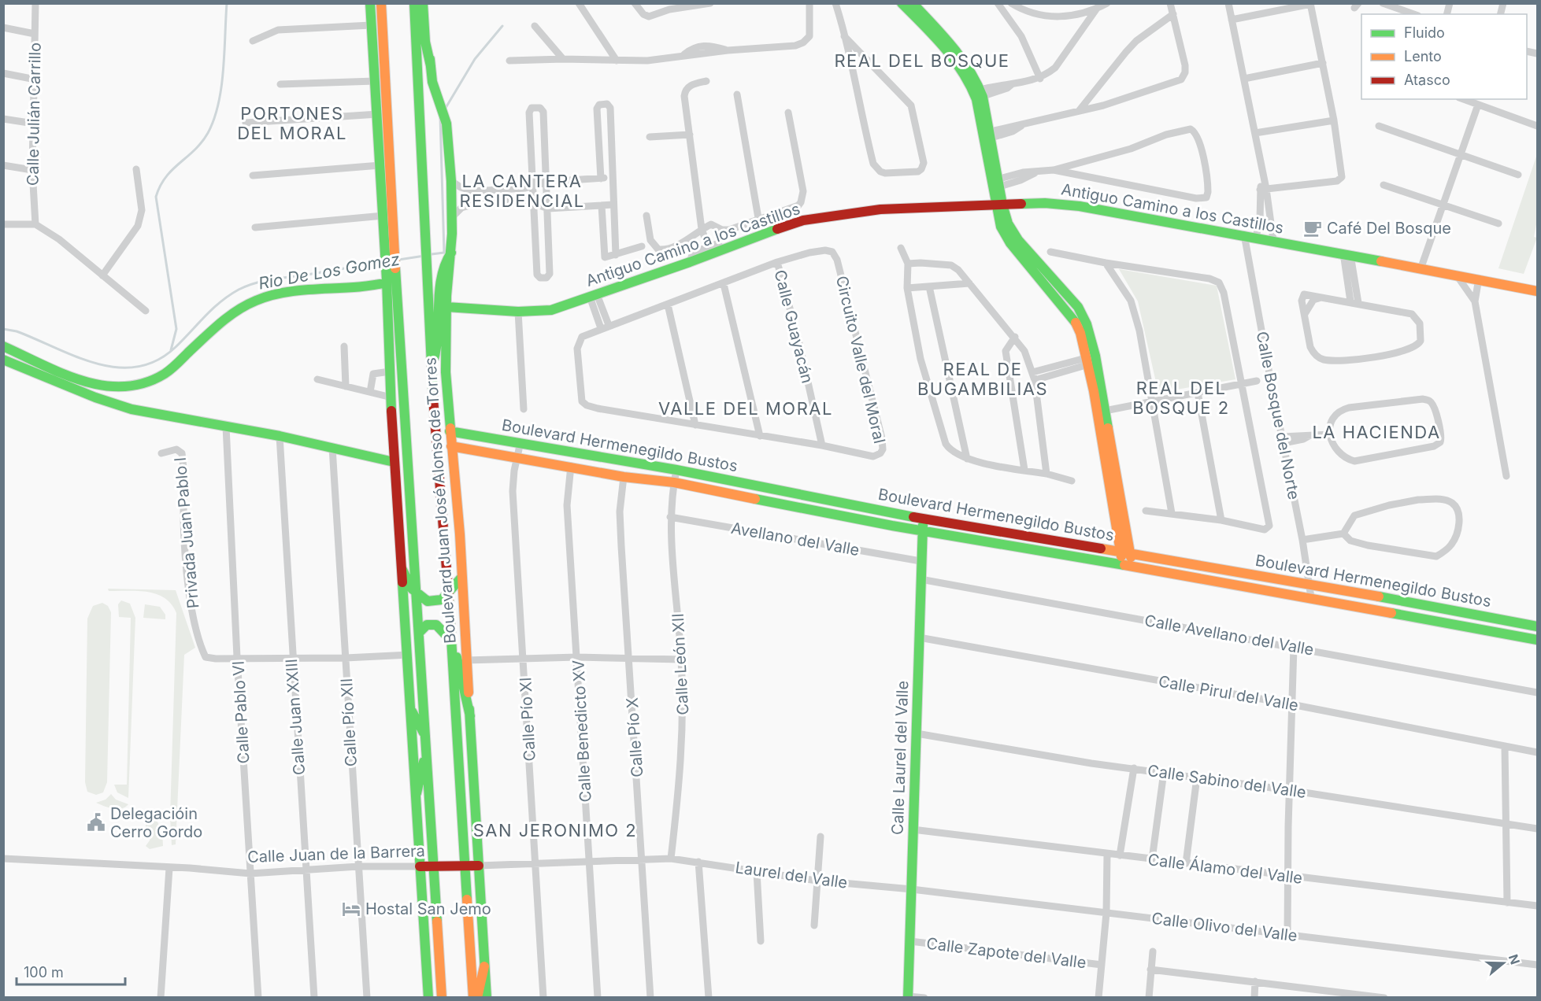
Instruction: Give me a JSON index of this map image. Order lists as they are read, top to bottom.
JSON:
{
  "streets": {
    "street": [
      "Calle Julián Carrillo",
      "Antiguo Camino a los Castillos",
      "Calle Guayacán",
      "Circuito Valle del Moral",
      "Calle Bosque del Norte",
      "Boulevard Hermenegildo Bustos",
      "Boulevard Juan José Alonso de Torres",
      "Privada Juan Pablo I",
      "Avellano del Valle",
      "Calle Avellano del Valle",
      "Calle León XII",
      "Calle Pirul del Valle",
      "Calle Pablo VI",
      "Calle Juan XXIII",
      "Calle Pío XI",
      "Calle Pío XII",
      "Calle Benedicto XV",
      "Calle Pío X",
      "Calle Laurel del Valle",
      "Calle Sabino del Valle",
      "Calle Juan de la Barrera",
      "Calle Álamo del Valle",
      "Laurel del Valle",
      "Calle Olivo del Valle",
      "Calle Zapote del Valle"
    ]
  },
  "crossings": [
    ["Antiguo Camino a los Castillos", "Calle Bosque del Norte"],
    ["Antiguo Camino a los Castillos", "Boulevard Juan José Alonso de Torres"],
    ["Calle Guayacán", "Circuito Valle del Moral"],
    ["Calle Bosque del Norte", "Boulevard Hermenegildo Bustos"],
    ["Boulevard Hermenegildo Bustos", "Boulevard Juan José Alonso de Torres"],
    ["Boulevard Hermenegildo Bustos", "Calle León XII"],
    ["Boulevard Hermenegildo Bustos", "Calle Pío XI"],
    ["Boulevard Hermenegildo Bustos", "Calle Benedicto XV"],
    ["Boulevard Hermenegildo Bustos", "Calle Pío X"],
    ["Boulevard Hermenegildo Bustos", "Calle Laurel del Valle"],
    ["Boulevard Juan José Alonso de Torres", "Calle Juan de la Barrera"],
    ["Privada Juan Pablo I", "Calle Pablo VI"],
    ["Avellano del Valle", "Calle León XII"],
    ["Avellano del Valle", "Calle Laurel del Valle"],
    ["Calle Avellano del Valle", "Calle Laurel del Valle"],
    ["Calle León XII", "Calle Juan de la Barrera"],
    ["Calle León XII", "Laurel del Valle"],
    ["Calle Pirul del Valle", "Calle Laurel del Valle"],
    ["Calle Pablo VI", "Calle Juan de la Barrera"],
    ["Calle Juan XXIII", "Calle Juan de la Barrera"],
    ["Calle Pío XI", "Calle Juan de la Barrera"],
    ["Calle Pío XII", "Calle Juan de la Barrera"],
    ["Calle Benedicto XV", "Calle Juan de la Barrera"],
    ["Calle Pío X", "Calle Juan de la Barrera"],
    ["Calle Laurel del Valle", "Calle Sabino del Valle"],
    ["Calle Laurel del Valle", "Calle Álamo del Valle"],
    ["Calle Laurel del Valle", "Laurel del Valle"],
    ["Calle Laurel del Valle", "Calle Olivo del Valle"],
    ["Calle Laurel del Valle", "Calle Zapote del Valle"],
    ["Calle Juan de la Barrera", "Laurel del Valle"],
    ["Laurel del Valle", "Calle Olivo del Valle"]
  ],
  "districts": [
    "REAL DEL BOSQUE",
    "PORTONES DEL MORAL",
    "LA CANTERA RESIDENCIAL",
    "REAL DE BUGAMBILIAS",
    "REAL DEL BOSQUE 2",
    "VALLE DEL MORAL",
    "LA HACIENDA",
    "SAN JERONIMO 2"
  ],
  "water": ["Rio De Los Gomez"],
  "places": {
    "cafe": ["Café Del Bosque"],
    "public building": ["Delegacióin Cerro Gordo"],
    "hotel": ["Hostal San Jemo"]
  },
  "legend": ["Fluido", "Lento", "Atasco"],
  "scale_bar": "100 m",
  "north": "right"
}
